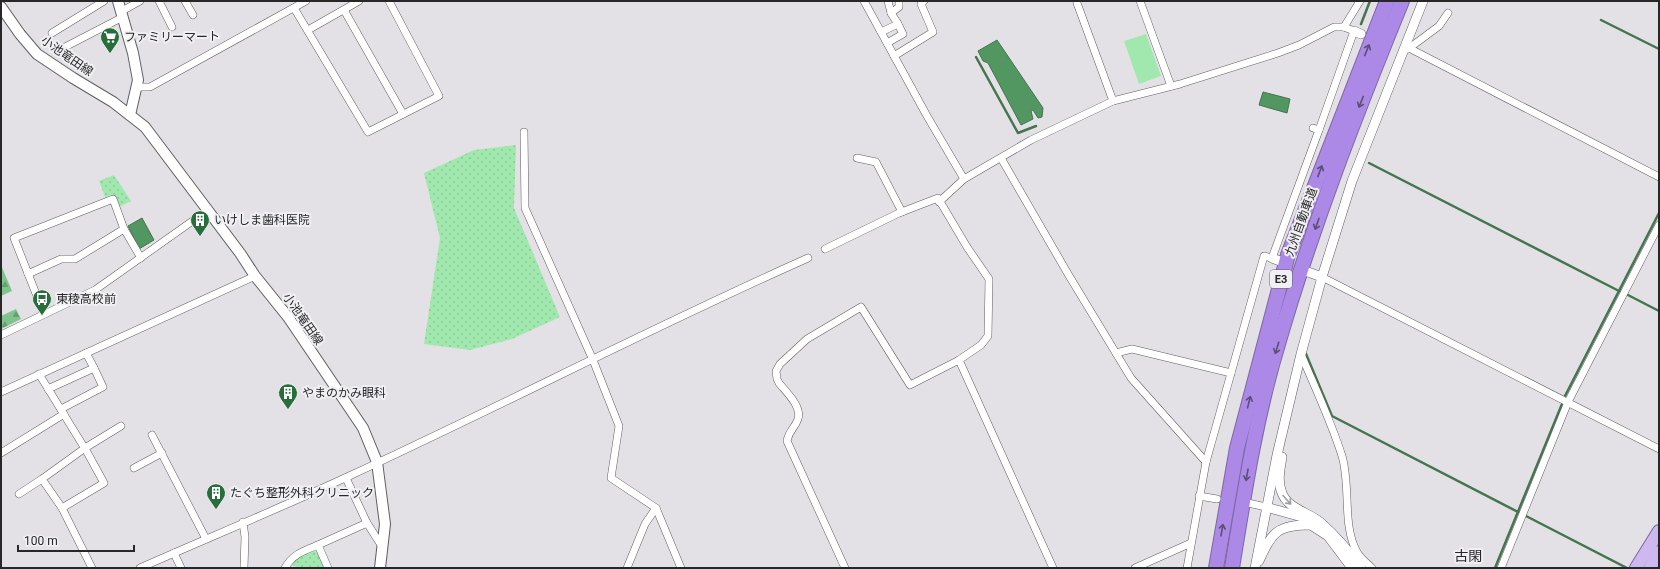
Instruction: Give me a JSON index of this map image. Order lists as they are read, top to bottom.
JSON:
{
  "streets": {
    "highway": ["九州自動車道", "E3"],
    "main road": ["小池竜田線"]
  },
  "districts": ["古閑"],
  "places": {
    "supermarket": ["ファミリーマート"],
    "building": ["いけしま歯科医院", "やまのかみ眼科", "たぐち整形外科クリニック"],
    "bus stop": ["東稜高校前"]
  },
  "scale_bar": "100 m"
}
